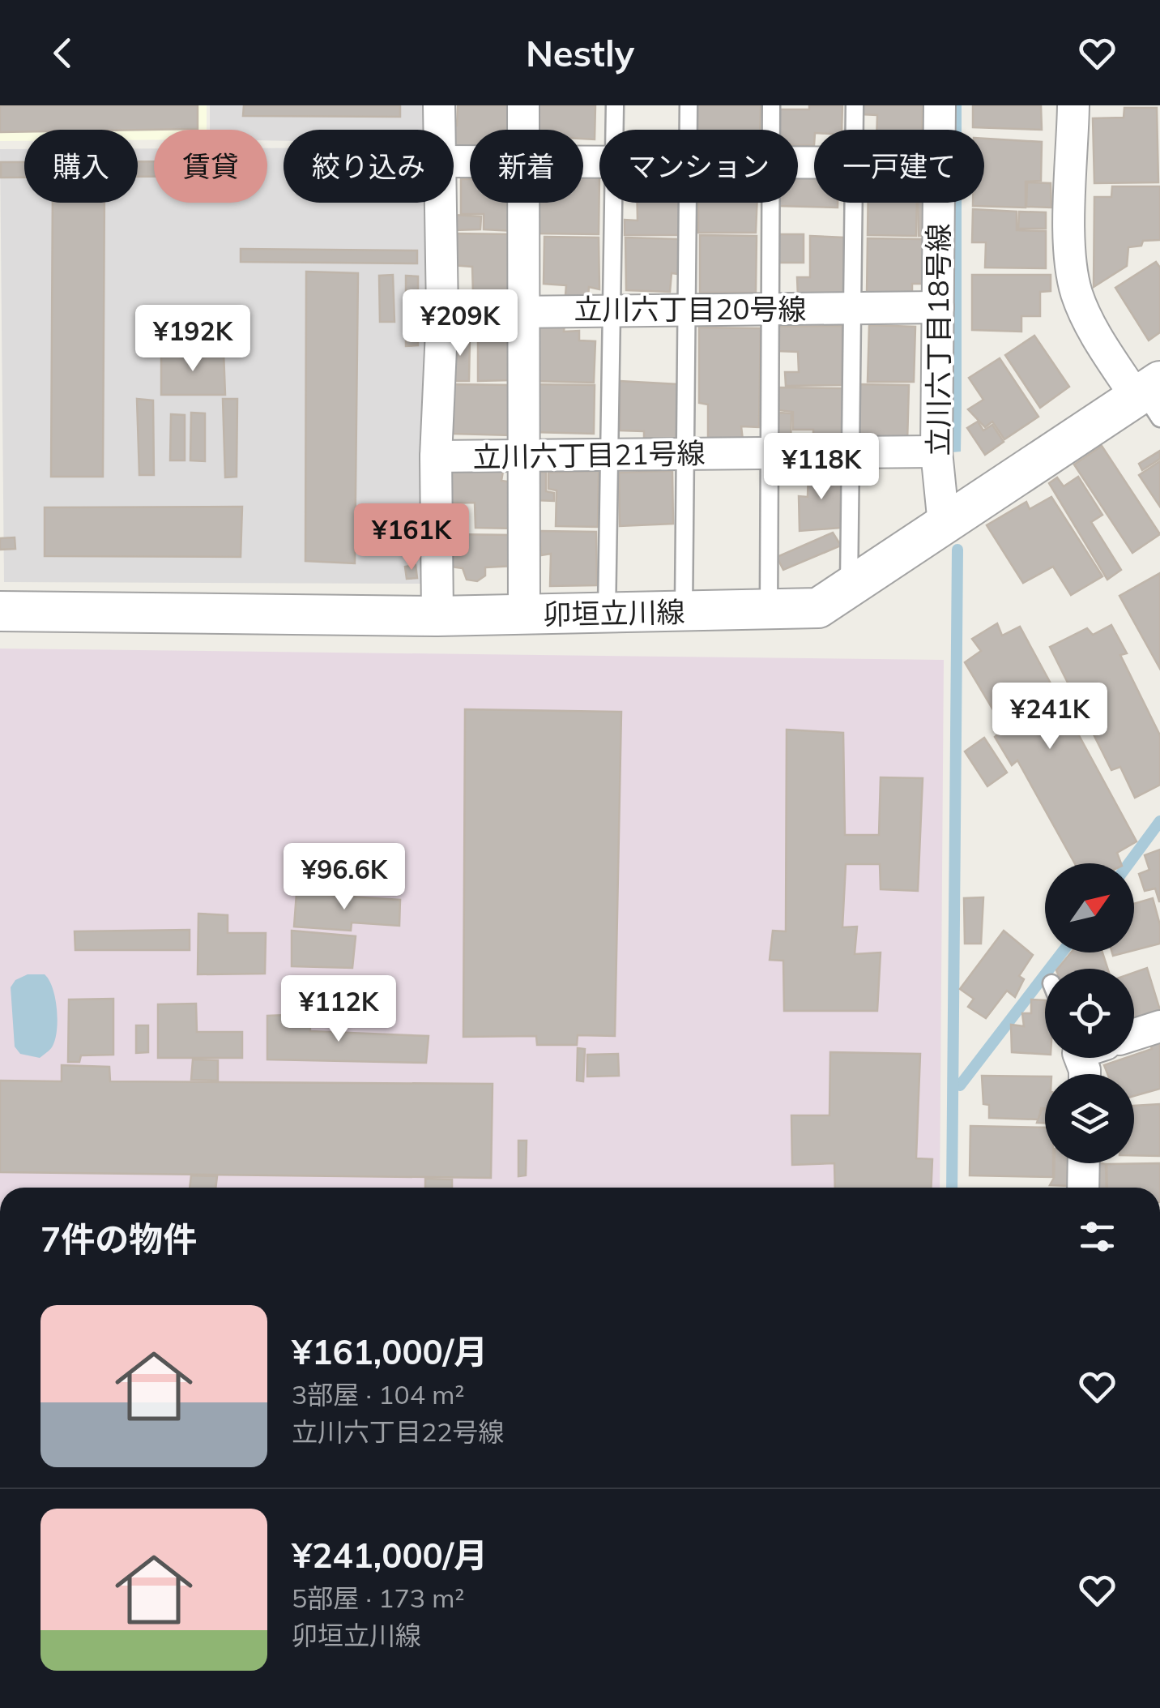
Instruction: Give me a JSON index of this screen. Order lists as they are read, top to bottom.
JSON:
{
  "streets": {
    "street": [
      "立川六丁目20号線",
      "立川六丁目18号線",
      "立川六丁目21号線",
      "卯垣立川線"
    ]
  },
  "crossings": [
    ["立川六丁目20号線", "立川六丁目18号線"],
    ["立川六丁目18号線", "立川六丁目21号線"],
    ["立川六丁目18号線", "卯垣立川線"]
  ],
  "north": "top right",
  "page": {
    "header": "Nestly",
    "chip": [
      "購入",
      "賃貸",
      "絞り込み",
      "新着",
      "マンション",
      "一戸建て"
    ],
    "price": [
      "¥209K",
      "¥192K",
      "¥118K",
      "¥161K",
      "¥241K",
      "¥96.6K",
      "¥112K"
    ],
    "heading": "7件の物件",
    "list": [
      {
        "name": "¥161,000/月",
        "note": "3部屋 · 104 m² · 立川六丁目22号線"
      },
      {
        "name": "¥241,000/月",
        "note": "5部屋 · 173 m² · 卯垣立川線"
      }
    ]
  }
}
